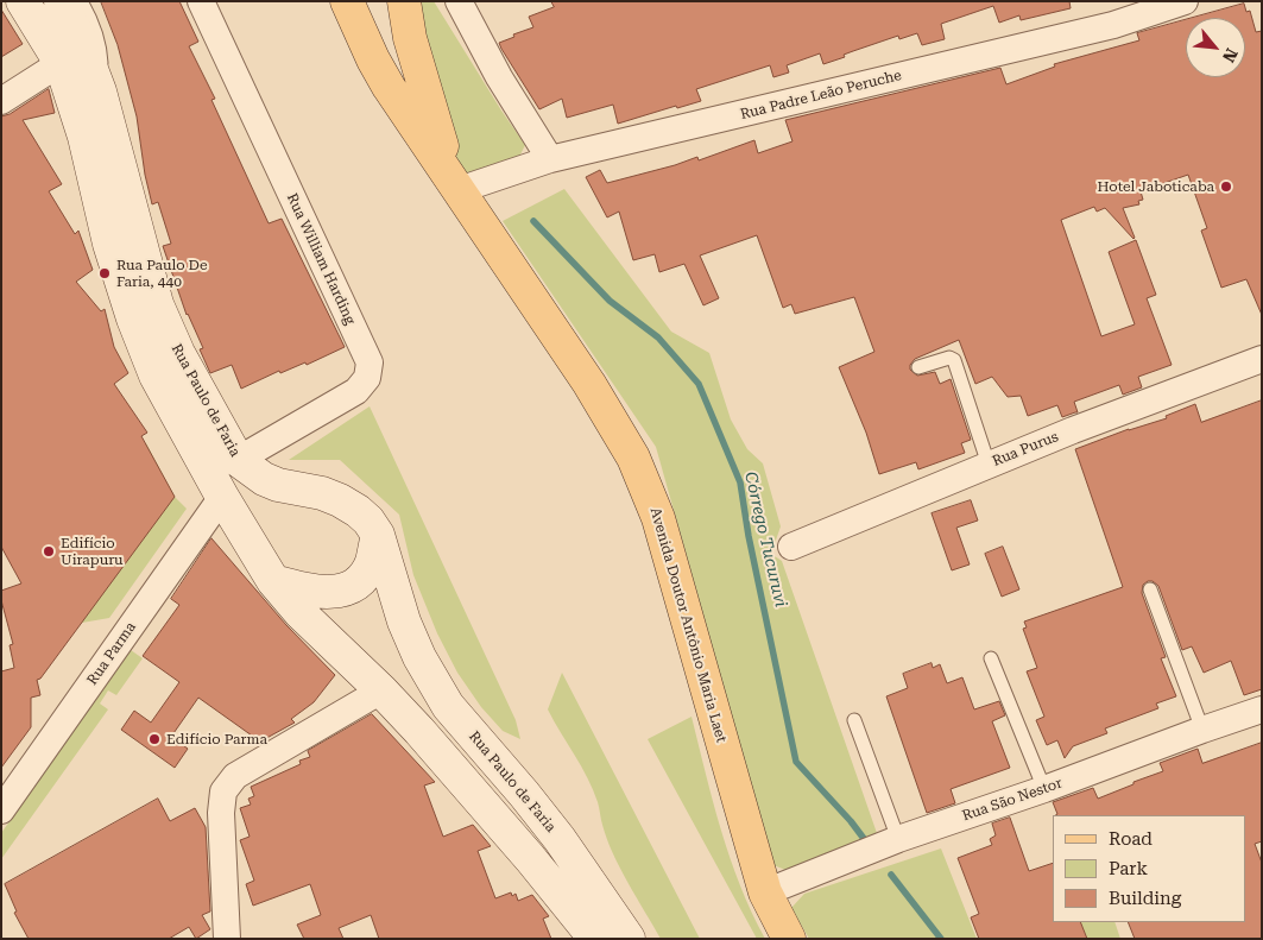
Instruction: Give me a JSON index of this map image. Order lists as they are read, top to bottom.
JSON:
{
  "streets": {
    "main road": ["Avenida Doutor Antônio Maria Laet"],
    "street": [
      "Rua Padre Leão Peruche",
      "Rua William Harding",
      "Rua Paulo de Faria",
      "Rua Purus",
      "Rua Parma",
      "Rua São Nestor"
    ]
  },
  "crossings": [
    ["Rua Padre Leão Peruche", "Avenida Doutor Antônio Maria Laet"],
    ["Rua William Harding", "Rua Paulo de Faria"],
    ["Rua Paulo de Faria", "Rua Parma"],
    ["Avenida Doutor Antônio Maria Laet", "Rua São Nestor"]
  ],
  "water": ["Córrego Tucuruvi"],
  "places": [
    "Hotel Jaboticaba",
    "Rua Paulo De Faria, 440",
    "Edifício Uirapuru",
    "Edifício Parma"
  ],
  "legend": ["Road", "Park", "Building"],
  "north": "bottom right"
}
